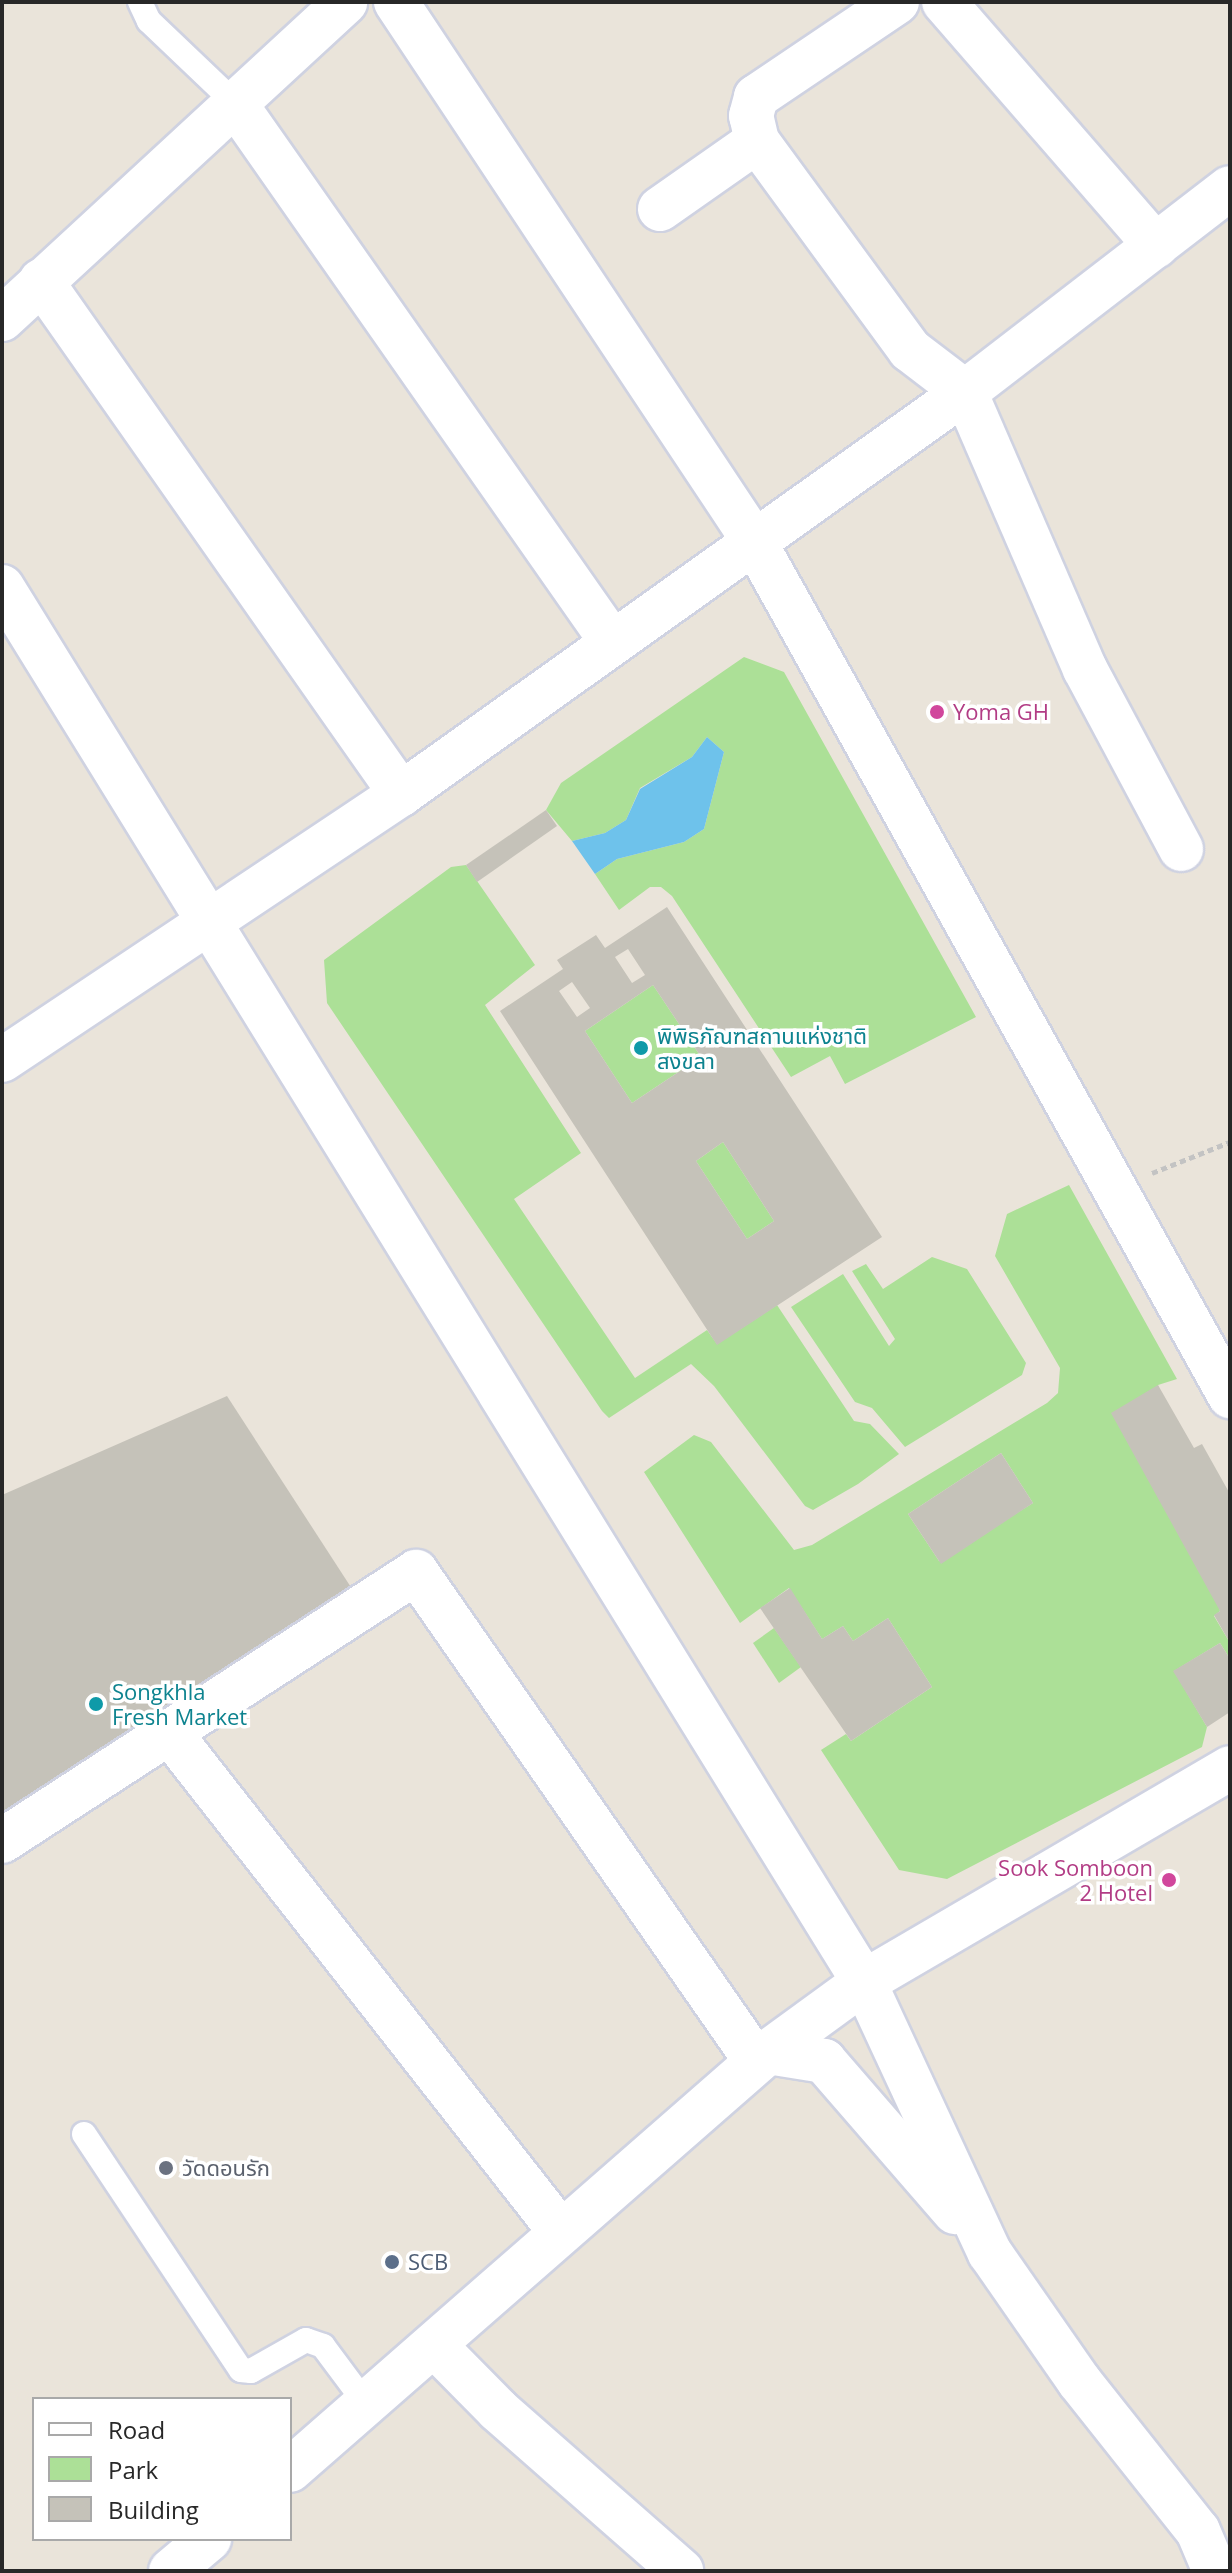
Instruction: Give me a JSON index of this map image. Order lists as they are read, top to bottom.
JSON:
{
  "places": [
    "Yoma GH",
    "พิพิธภัณฑสถานแห่งชาติ สงขลา",
    "Songkhla Fresh Market",
    "Sook Somboon 2 Hotel",
    "วัดดอนรัก",
    "SCB"
  ],
  "legend": ["Road", "Park", "Building"]
}
